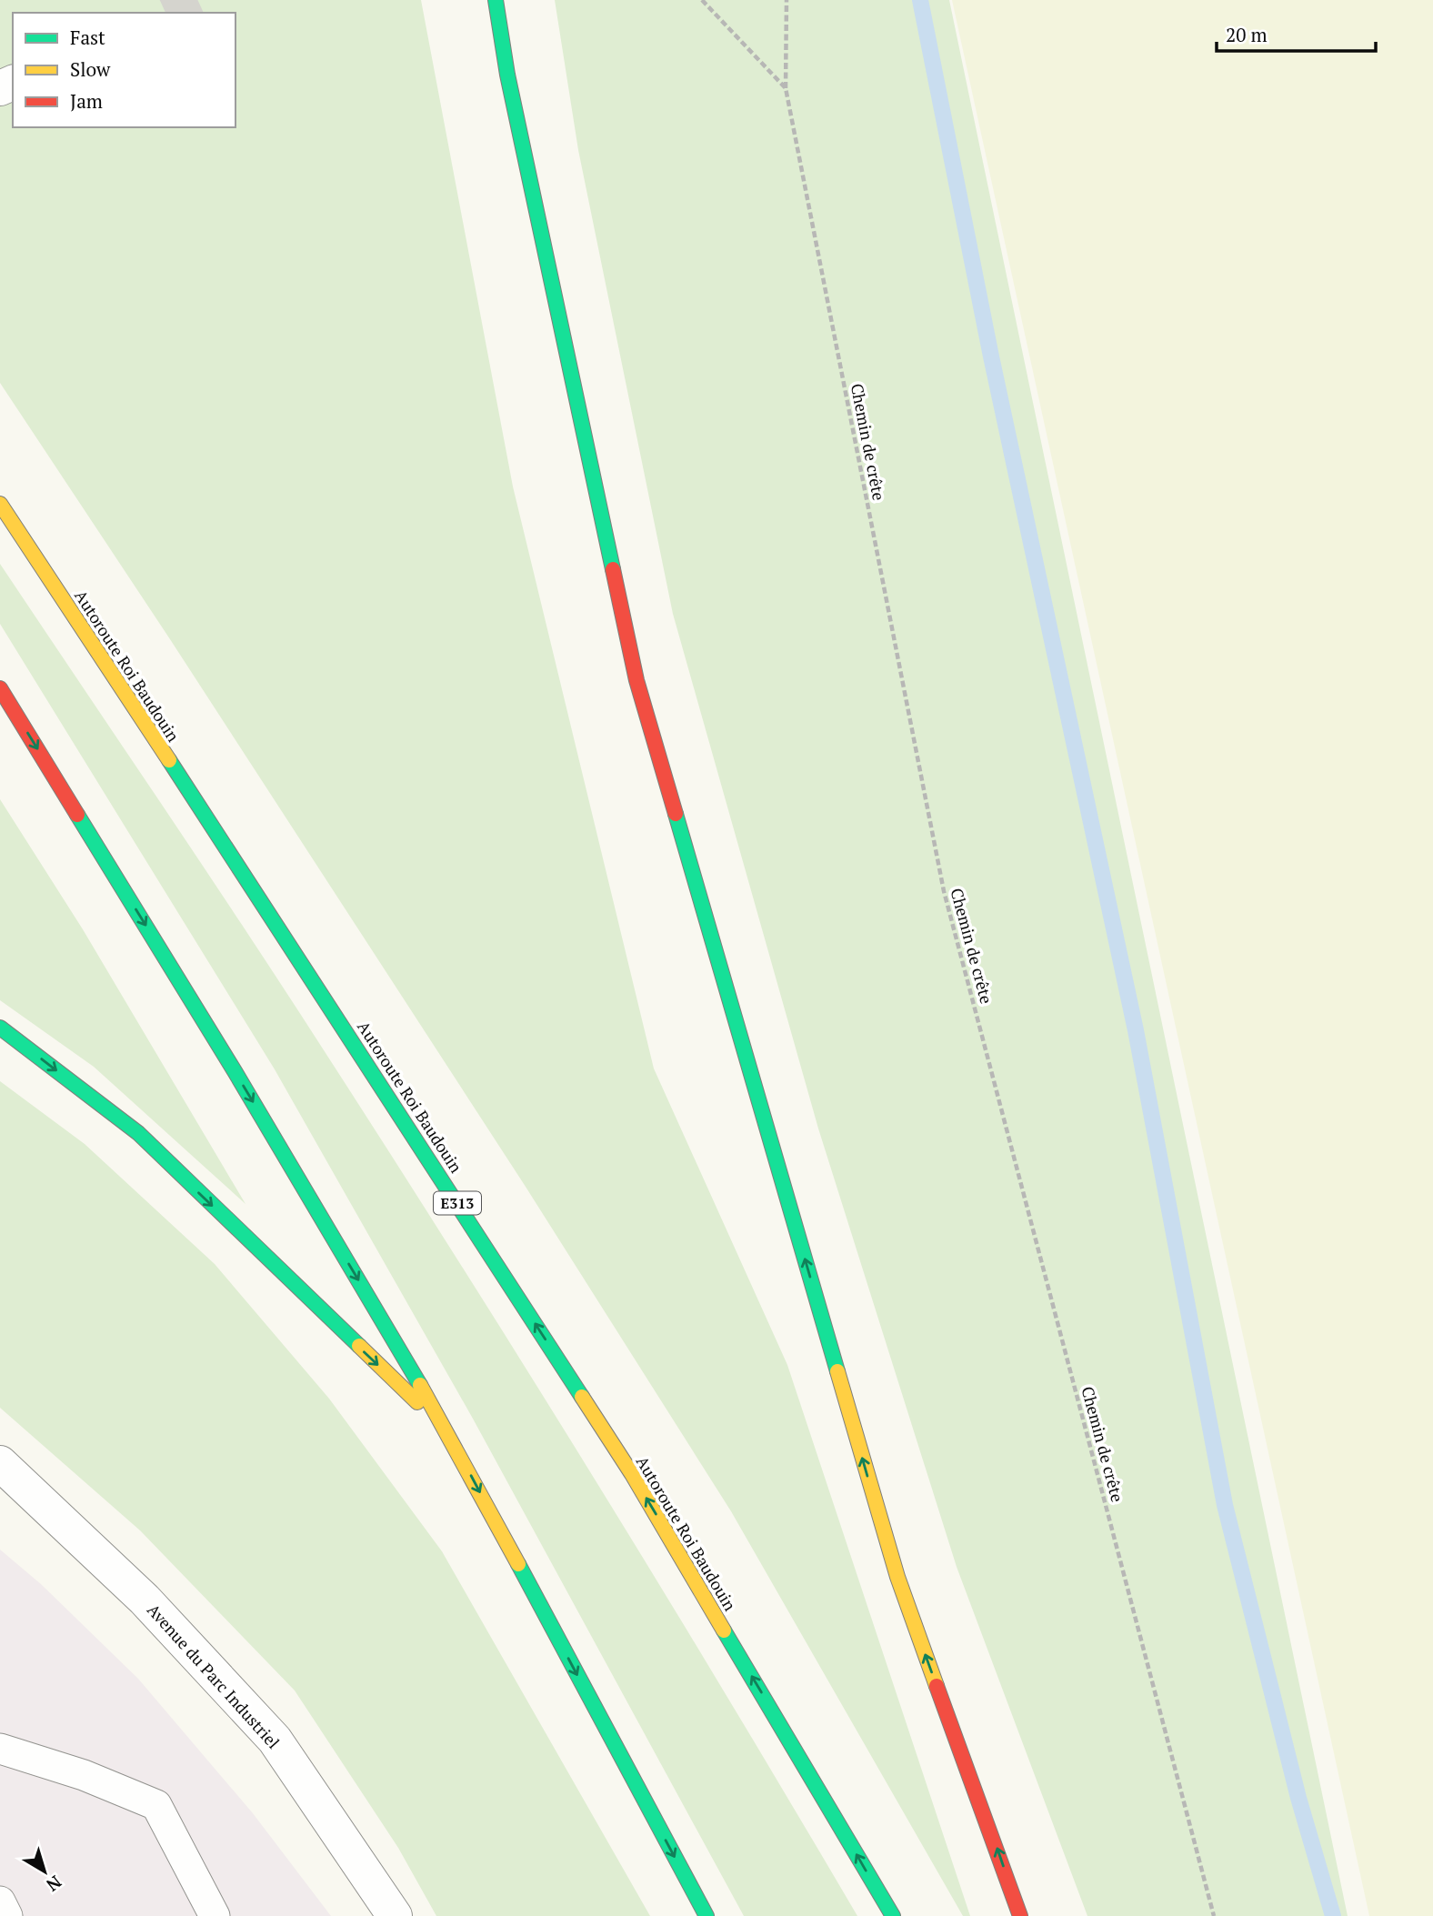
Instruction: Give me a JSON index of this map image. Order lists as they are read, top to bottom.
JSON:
{
  "streets": {
    "highway": ["Autoroute Roi Baudouin", "E313"],
    "street": ["Avenue du Parc Industriel"],
    "path": ["Chemin de crête"]
  },
  "legend": ["Fast", "Slow", "Jam"],
  "scale_bar": "20 m",
  "north": "bottom right"
}
